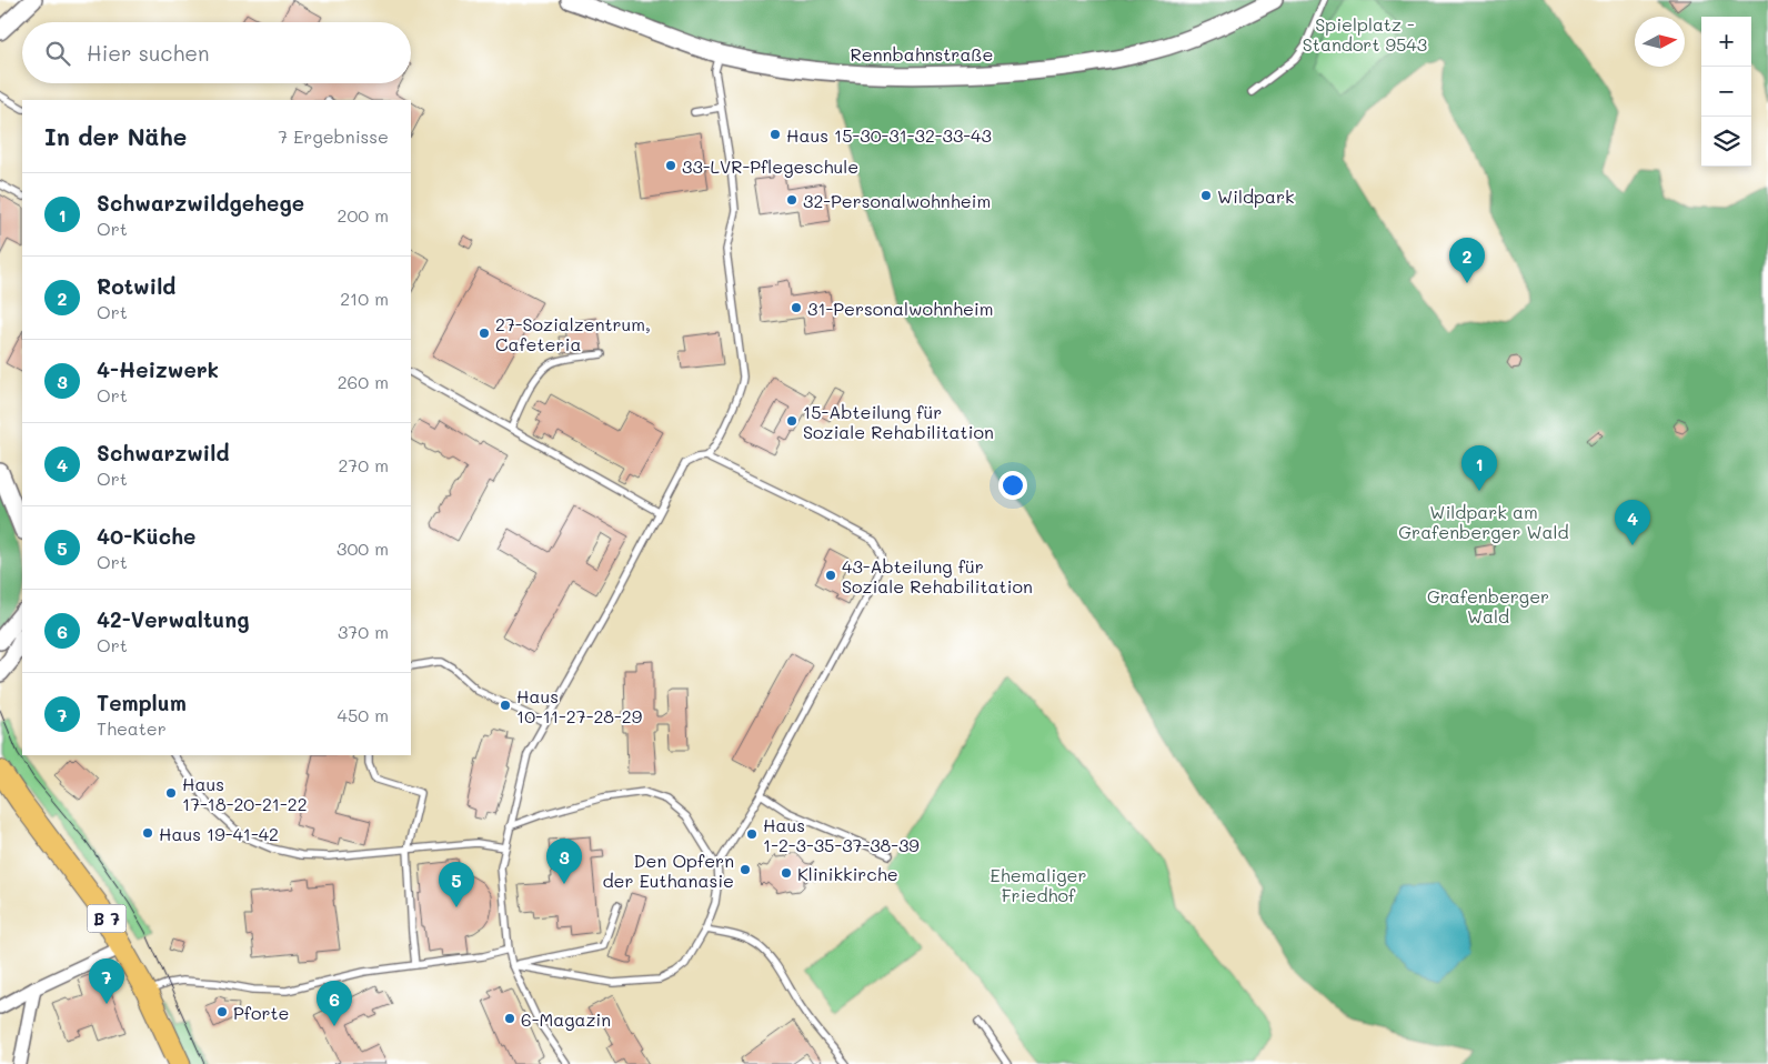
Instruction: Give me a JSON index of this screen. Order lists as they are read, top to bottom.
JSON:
{
  "streets": {
    "main road": ["B 7"],
    "street": ["Rennbahnstraße"]
  },
  "parks": [
    "Spielplatz - Standort 9543",
    "Wildpark am Grafenberger Wald",
    "Grafenberger Wald",
    "Ehemaliger Friedhof"
  ],
  "places": [
    "Haus 15-30-31-32-33-43",
    "33-LVR-Pflegeschule",
    "Wildpark",
    "32-Personalwohnheim",
    "31-Personalwohnheim",
    "27-Sozialzentrum, Cafeteria",
    "15-Abteilung für Soziale Rehabilitation",
    "43-Abteilung für Soziale Rehabilitation",
    "Haus 10-11-27-28-29",
    "Haus 17-18-20-21-22",
    "Haus 19-41-42",
    "Haus 1-2-3-35-37-38-39",
    "Den Opfern der Euthanasie",
    "Klinikkirche",
    "Pforte",
    "6-Magazin"
  ],
  "north": "right",
  "page": {
    "map_buttons": ["+", "−"],
    "search": "Hier suchen",
    "heading": ["In der Nähe", "7 Ergebnisse"],
    "list": [
      {
        "mark": "1",
        "name": "Schwarzwildgehege",
        "note": "Ort",
        "value": "200 m"
      },
      {
        "mark": "2",
        "name": "Rotwild",
        "note": "Ort",
        "value": "210 m"
      },
      {
        "mark": "3",
        "name": "4-Heizwerk",
        "note": "Ort",
        "value": "260 m"
      },
      {
        "mark": "4",
        "name": "Schwarzwild",
        "note": "Ort",
        "value": "270 m"
      },
      {
        "mark": "5",
        "name": "40-Küche",
        "note": "Ort",
        "value": "300 m"
      },
      {
        "mark": "6",
        "name": "42-Verwaltung",
        "note": "Ort",
        "value": "370 m"
      },
      {
        "mark": "7",
        "name": "Templum",
        "note": "Theater",
        "value": "450 m"
      }
    ],
    "pins": [
      "2",
      "1",
      "4",
      "3",
      "5",
      "7",
      "6"
    ]
  }
}
